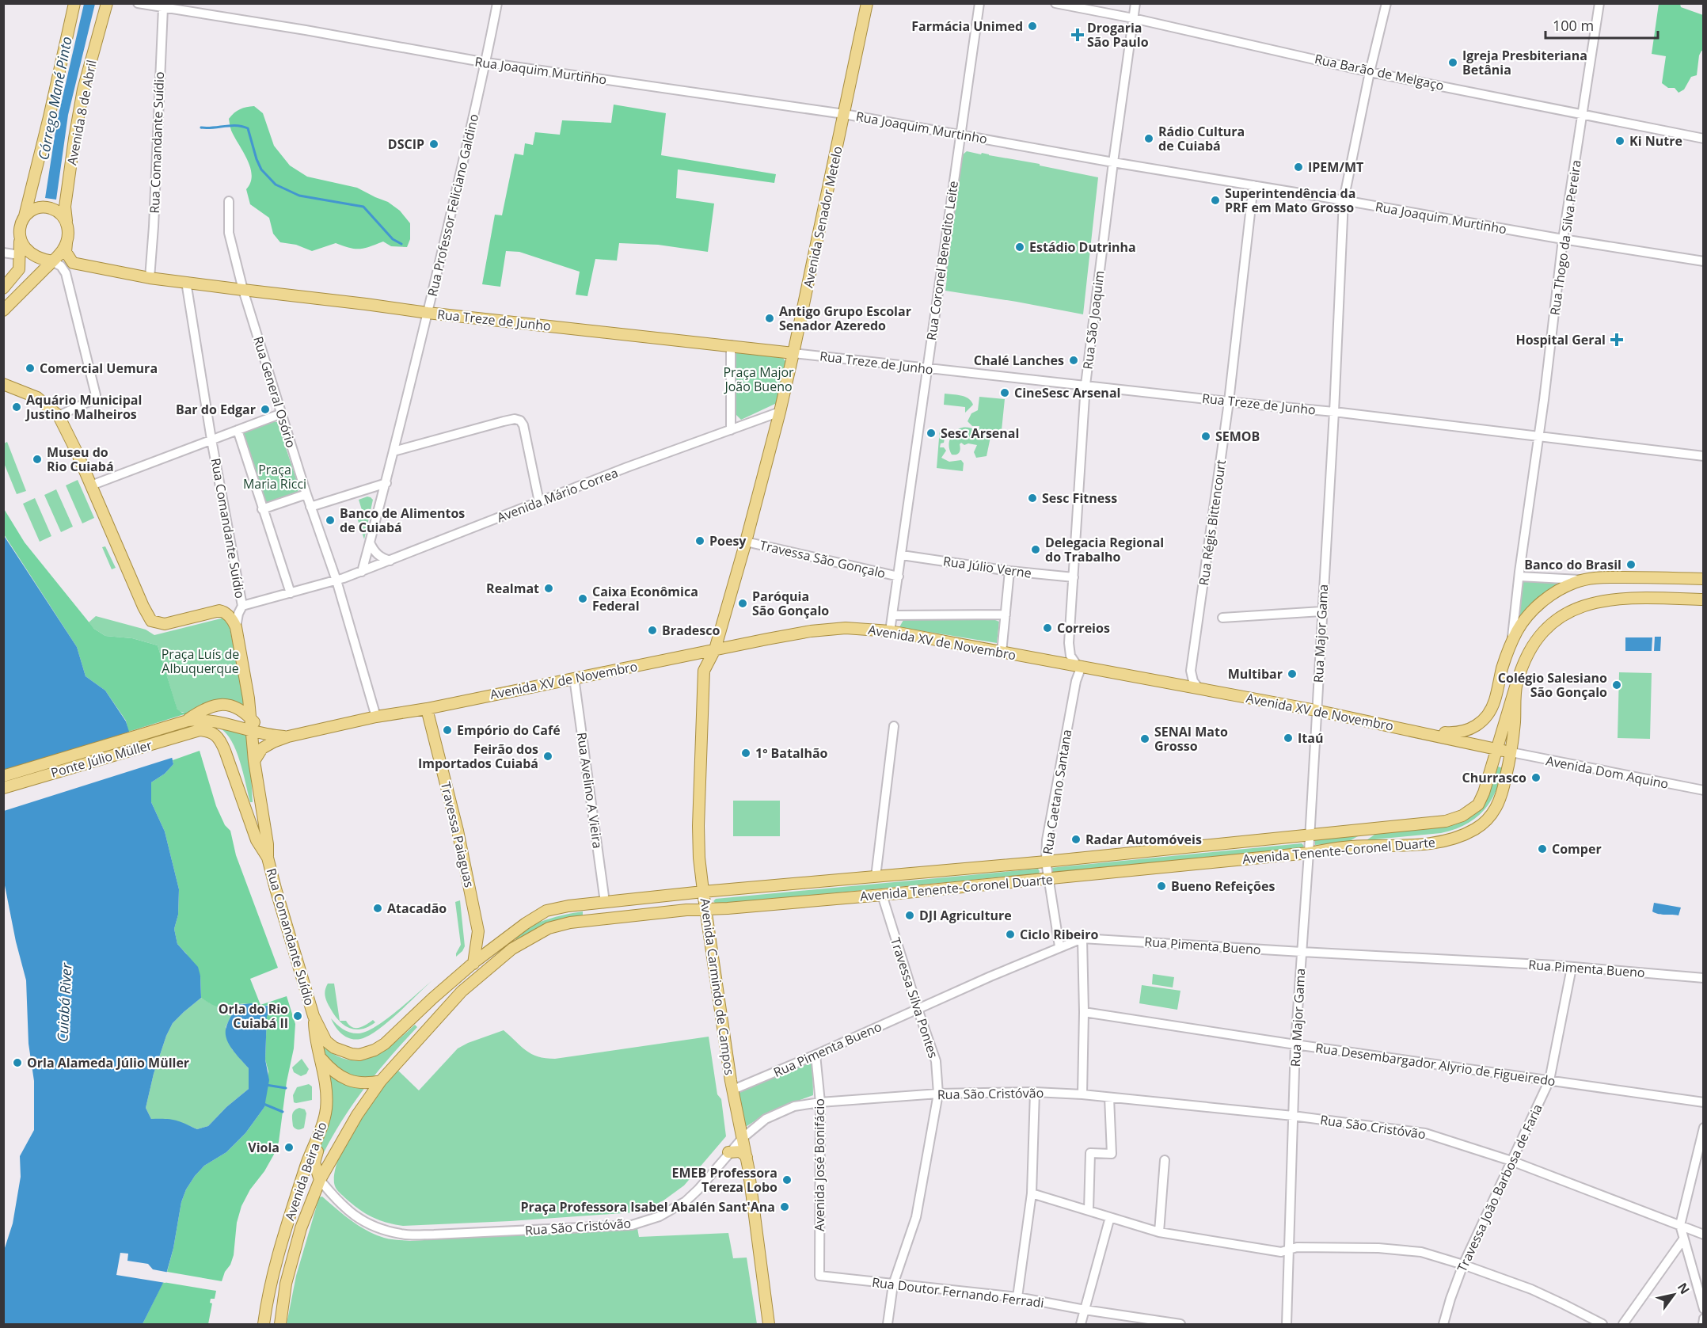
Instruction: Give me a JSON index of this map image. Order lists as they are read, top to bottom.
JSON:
{
  "streets": {
    "main road": [
      "Avenida 8 de Abril",
      "Rua Comandante Suídio",
      "Avenida Senador Metelo",
      "Rua Treze de Junho",
      "Avenida XV de Novembro",
      "Ponte Júlio Müller",
      "Travessa Paiaguas",
      "Avenida Tenente-Coronel Duarte",
      "Avenida Carmindo de Campos",
      "Avenida Beira Rio"
    ],
    "street": [
      "Rua Joaquim Murtinho",
      "Rua Barão de Melgaço",
      "Rua Professor Feliciano Galdino",
      "Rua Thogo da Silva Pereira",
      "Rua Coronel Benedito Leite",
      "Rua São Joaquim",
      "Rua General Osório",
      "Avenida Mário Correa",
      "Rua Régis Bittencourt",
      "Travessa São Gonçalo",
      "Rua Júlio Verne",
      "Rua Major Gama",
      "Avenida Dom Aquino",
      "Rua Avelino A Vieira",
      "Rua Caetano Santana",
      "Rua Pimenta Bueno",
      "Travessa Silva Pontes",
      "Rua Desembargador Alyrio de Figueiredo",
      "Rua São Cristóvão",
      "Avenida José Bonifácio",
      "Travessa João Barbosa de Faria",
      "Rua Doutor Fernando Ferradi"
    ]
  },
  "crossings": [
    ["Rua Joaquim Murtinho", "Rua Comandante Suídio"],
    ["Rua Joaquim Murtinho", "Rua Professor Feliciano Galdino"],
    ["Rua Joaquim Murtinho", "Avenida Senador Metelo"],
    ["Rua Joaquim Murtinho", "Rua Thogo da Silva Pereira"],
    ["Rua Joaquim Murtinho", "Rua Coronel Benedito Leite"],
    ["Rua Joaquim Murtinho", "Rua São Joaquim"],
    ["Rua Joaquim Murtinho", "Rua Régis Bittencourt"],
    ["Rua Joaquim Murtinho", "Rua Major Gama"],
    ["Rua Barão de Melgaço", "Rua Thogo da Silva Pereira"],
    ["Rua Barão de Melgaço", "Rua São Joaquim"],
    ["Rua Barão de Melgaço", "Rua Major Gama"],
    ["Avenida 8 de Abril", "Rua Treze de Junho"],
    ["Rua Comandante Suídio", "Rua Treze de Junho"],
    ["Rua Comandante Suídio", "Avenida Mário Correa"],
    ["Rua Comandante Suídio", "Ponte Júlio Müller"],
    ["Rua Comandante Suídio", "Avenida Tenente-Coronel Duarte"],
    ["Rua Comandante Suídio", "Avenida Beira Rio"],
    ["Rua Professor Feliciano Galdino", "Rua Treze de Junho"],
    ["Rua Professor Feliciano Galdino", "Avenida Mário Correa"],
    ["Avenida Senador Metelo", "Rua Treze de Junho"],
    ["Avenida Senador Metelo", "Avenida Mário Correa"],
    ["Avenida Senador Metelo", "Travessa São Gonçalo"],
    ["Avenida Senador Metelo", "Avenida XV de Novembro"],
    ["Avenida Senador Metelo", "Avenida Carmindo de Campos"],
    ["Rua Thogo da Silva Pereira", "Rua Treze de Junho"],
    ["Rua Coronel Benedito Leite", "Rua Treze de Junho"],
    ["Rua Coronel Benedito Leite", "Travessa São Gonçalo"],
    ["Rua Coronel Benedito Leite", "Rua Júlio Verne"],
    ["Rua Coronel Benedito Leite", "Avenida XV de Novembro"],
    ["Rua Treze de Junho", "Rua São Joaquim"],
    ["Rua Treze de Junho", "Rua General Osório"],
    ["Rua Treze de Junho", "Rua Régis Bittencourt"],
    ["Rua Treze de Junho", "Rua Major Gama"],
    ["Rua São Joaquim", "Rua Júlio Verne"],
    ["Rua São Joaquim", "Avenida XV de Novembro"],
    ["Rua São Joaquim", "Rua Caetano Santana"],
    ["Rua General Osório", "Avenida Mário Correa"],
    ["Rua General Osório", "Avenida XV de Novembro"],
    ["Rua Régis Bittencourt", "Avenida XV de Novembro"],
    ["Rua Major Gama", "Avenida XV de Novembro"],
    ["Rua Major Gama", "Avenida Tenente-Coronel Duarte"],
    ["Rua Major Gama", "Rua Pimenta Bueno"],
    ["Rua Major Gama", "Rua Desembargador Alyrio de Figueiredo"],
    ["Rua Major Gama", "Rua São Cristóvão"],
    ["Avenida XV de Novembro", "Avenida Dom Aquino"],
    ["Avenida XV de Novembro", "Rua Avelino A Vieira"],
    ["Avenida XV de Novembro", "Rua Caetano Santana"],
    ["Avenida XV de Novembro", "Travessa Paiaguas"],
    ["Avenida XV de Novembro", "Avenida Tenente-Coronel Duarte"],
    ["Avenida XV de Novembro", "Avenida Carmindo de Campos"],
    ["Avenida Dom Aquino", "Avenida Tenente-Coronel Duarte"],
    ["Rua Avelino A Vieira", "Avenida Tenente-Coronel Duarte"],
    ["Rua Caetano Santana", "Avenida Tenente-Coronel Duarte"],
    ["Rua Caetano Santana", "Rua Pimenta Bueno"],
    ["Travessa Paiaguas", "Avenida Tenente-Coronel Duarte"],
    ["Avenida Tenente-Coronel Duarte", "Avenida Carmindo de Campos"],
    ["Avenida Tenente-Coronel Duarte", "Travessa Silva Pontes"],
    ["Avenida Tenente-Coronel Duarte", "Avenida Beira Rio"],
    ["Rua Pimenta Bueno", "Avenida Carmindo de Campos"],
    ["Rua Pimenta Bueno", "Travessa Silva Pontes"],
    ["Rua Pimenta Bueno", "Avenida José Bonifácio"],
    ["Rua Pimenta Bueno", "Travessa João Barbosa de Faria"],
    ["Avenida Carmindo de Campos", "Rua São Cristóvão"],
    ["Travessa Silva Pontes", "Rua São Cristóvão"],
    ["Travessa Silva Pontes", "Rua Doutor Fernando Ferradi"],
    ["Rua Desembargador Alyrio de Figueiredo", "Travessa João Barbosa de Faria"],
    ["Rua São Cristóvão", "Avenida José Bonifácio"],
    ["Rua São Cristóvão", "Avenida Beira Rio"],
    ["Rua São Cristóvão", "Travessa João Barbosa de Faria"],
    ["Avenida José Bonifácio", "Rua Doutor Fernando Ferradi"]
  ],
  "water": ["Córrego Mané Pinto", "Cuiabá River"],
  "parks": ["Praça Major João Bueno", "Praça Maria Ricci", "Praça Luís de Albuquerque"],
  "places": {
    "other": [
      "Farmácia Unimed",
      "Igreja Presbiteriana Betânia",
      "Rádio Cultura de Cuiabá",
      "Ki Nutre",
      "DSCIP",
      "IPEM/MT",
      "Superintendência da PRF em Mato Grosso",
      "Estádio Dutrinha",
      "Antigo Grupo Escolar Senador Azeredo",
      "Chalé Lanches",
      "Comercial Uemura",
      "CineSesc Arsenal",
      "Aquário Municipal Justino Malheiros",
      "Bar do Edgar",
      "Sesc Arsenal",
      "SEMOB",
      "Museu do Rio Cuiabá",
      "Sesc Fitness",
      "Banco de Alimentos de Cuiabá",
      "Poesy",
      "Delegacia Regional do Trabalho",
      "Banco do Brasil",
      "Realmat",
      "Caixa Econômica Federal",
      "Paróquia São Gonçalo",
      "Correios",
      "Bradesco",
      "Multibar",
      "Colégio Salesiano São Gonçalo",
      "Empório do Café",
      "Itaú",
      "SENAI Mato Grosso",
      "1º Batalhão",
      "Feirão dos Importados Cuiabá",
      "Churrasco",
      "Radar Automóveis",
      "Comper",
      "Bueno Refeições",
      "Atacadão",
      "DJI Agriculture",
      "Ciclo Ribeiro",
      "Orla do Rio Cuiabá II",
      "Orla Alameda Júlio Müller",
      "Viola",
      "EMEB Professora Tereza Lobo",
      "Praça Professora Isabel Abalén Sant'Ana"
    ],
    "health": ["Drogaria São Paulo", "Hospital Geral"]
  },
  "scale_bar": "100 m",
  "north": "top right"
}
